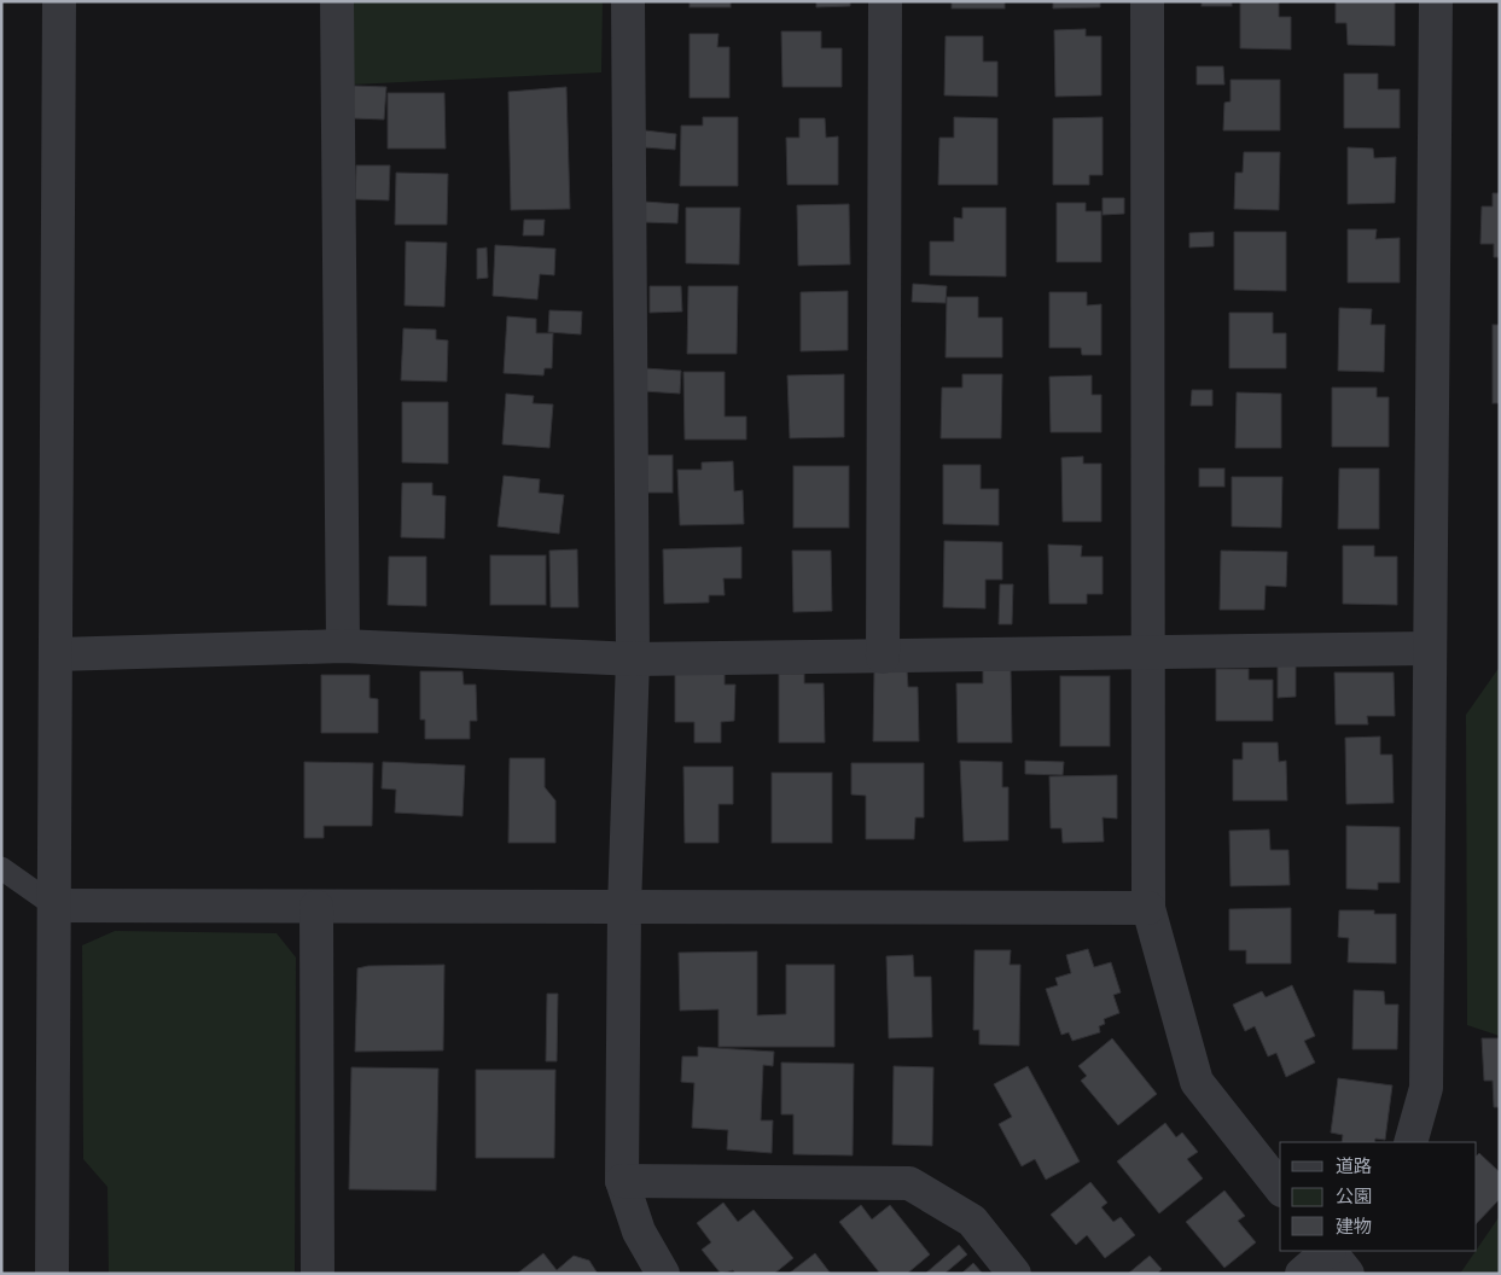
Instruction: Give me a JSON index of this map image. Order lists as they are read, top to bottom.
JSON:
{
  "legend": ["道路", "公園", "建物"]
}
